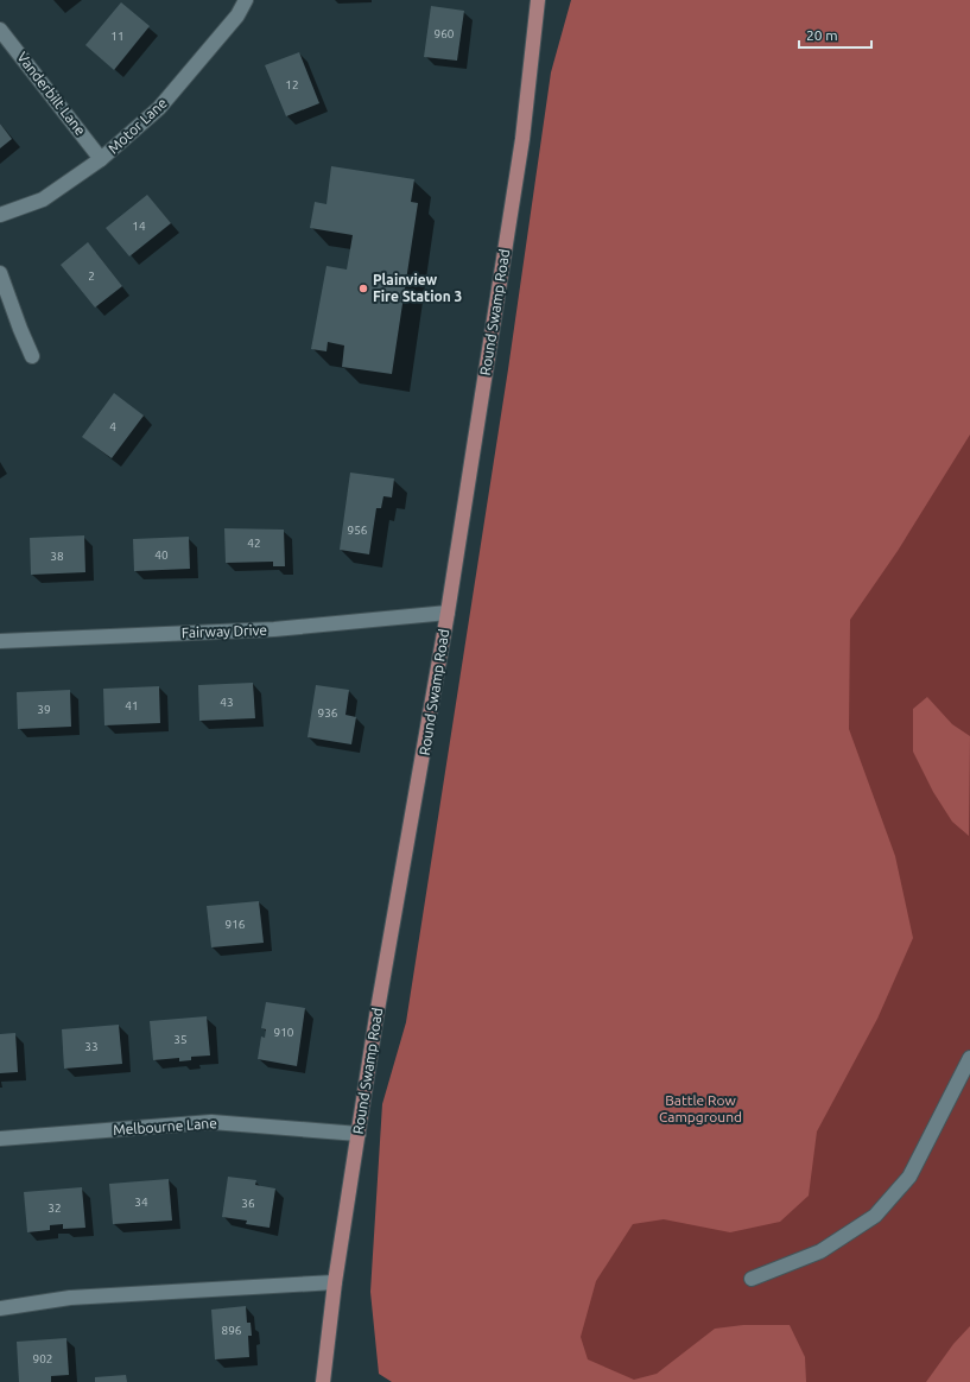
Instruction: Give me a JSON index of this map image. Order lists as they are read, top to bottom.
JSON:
{
  "streets": {
    "main road": ["Round Swamp Road"],
    "street": [
      "Vanderbilt Lane",
      "Motor Lane",
      "Fairway Drive",
      "Melbourne Lane"
    ]
  },
  "crossings": [
    ["Vanderbilt Lane", "Motor Lane"],
    ["Round Swamp Road", "Fairway Drive"],
    ["Round Swamp Road", "Melbourne Lane"]
  ],
  "parks": ["Battle Row Campground"],
  "places": ["Plainview Fire Station 3"],
  "house_numbers": [
    "960",
    "11",
    "12",
    "14",
    "2",
    "4",
    "956",
    "42",
    "40",
    "38",
    "43",
    "41",
    "39",
    "936",
    "916",
    "910",
    "35",
    "33",
    "34",
    "36",
    "32",
    "896",
    "902"
  ],
  "scale_bar": "20 m"
}
